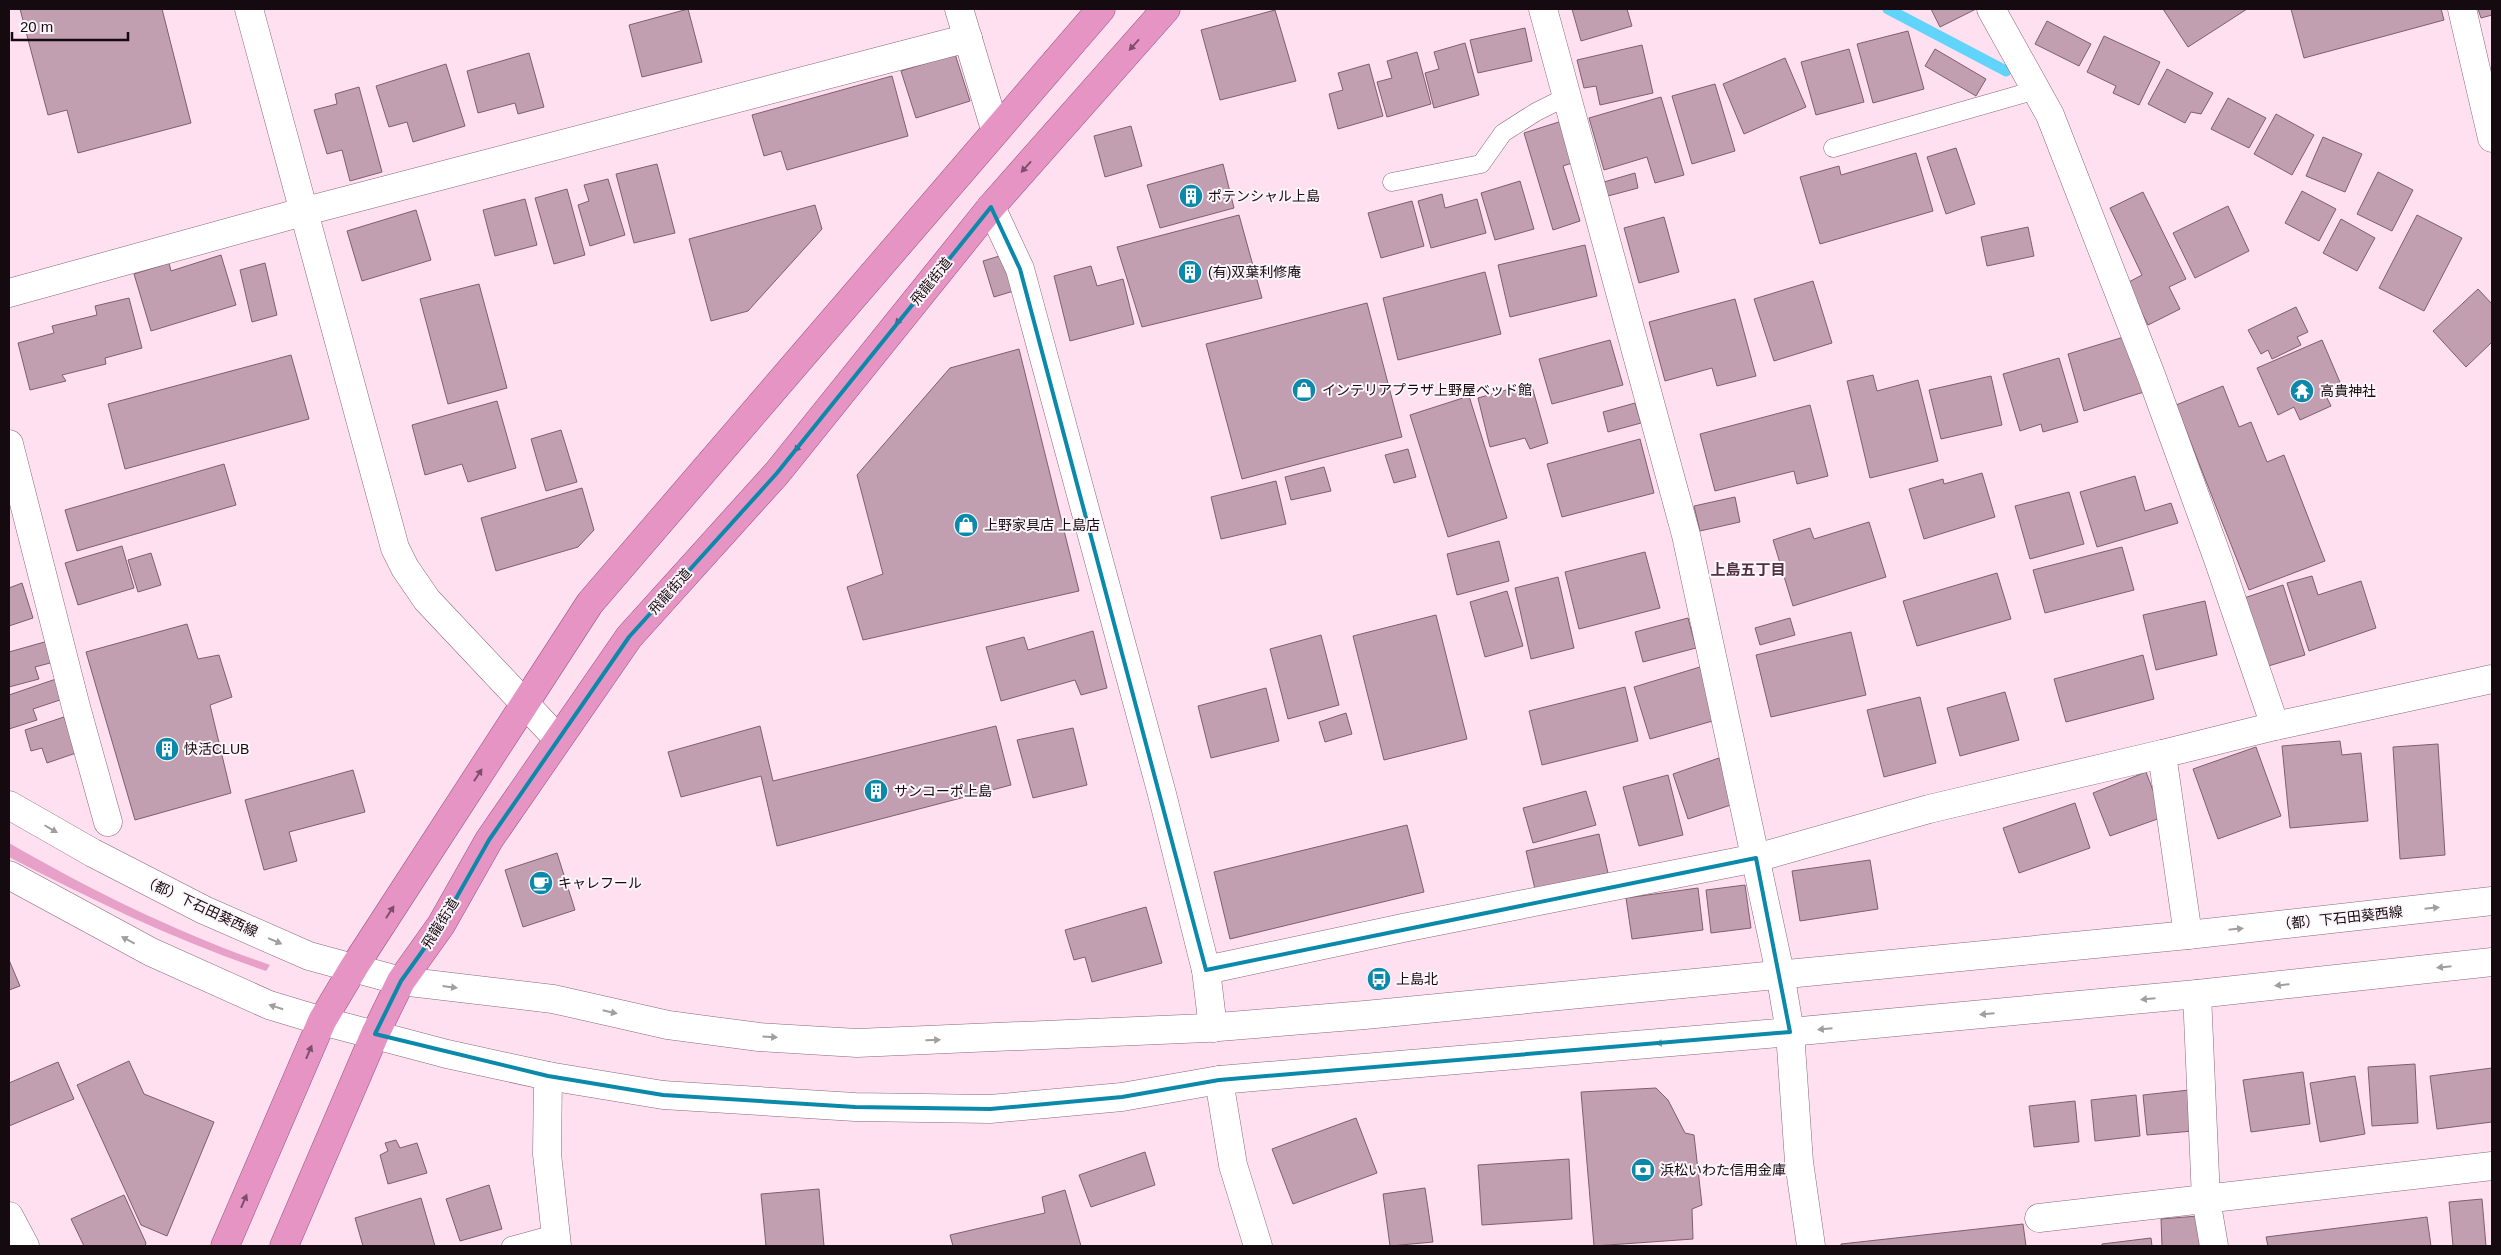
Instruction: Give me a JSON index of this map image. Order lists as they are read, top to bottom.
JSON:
{
  "streets": {
    "highway": ["飛龍街道"],
    "street": ["（都）下石田葵西線"]
  },
  "crossings": [
    ["飛龍街道", "（都）下石田葵西線"]
  ],
  "districts": ["上島五丁目"],
  "places": {
    "building": [
      "ポテンシャル上島",
      "(有)双葉利修庵",
      "快活CLUB",
      "サンコーポ上島"
    ],
    "shop": ["インテリアプラザ上野屋ベッド館", "上野家具店 上島店"],
    "temple": ["高貴神社"],
    "cafe": ["キャレフール"],
    "bus stop": ["上島北"],
    "bank": ["浜松いわた信用金庫"]
  },
  "scale_bar": "20 m"
}
